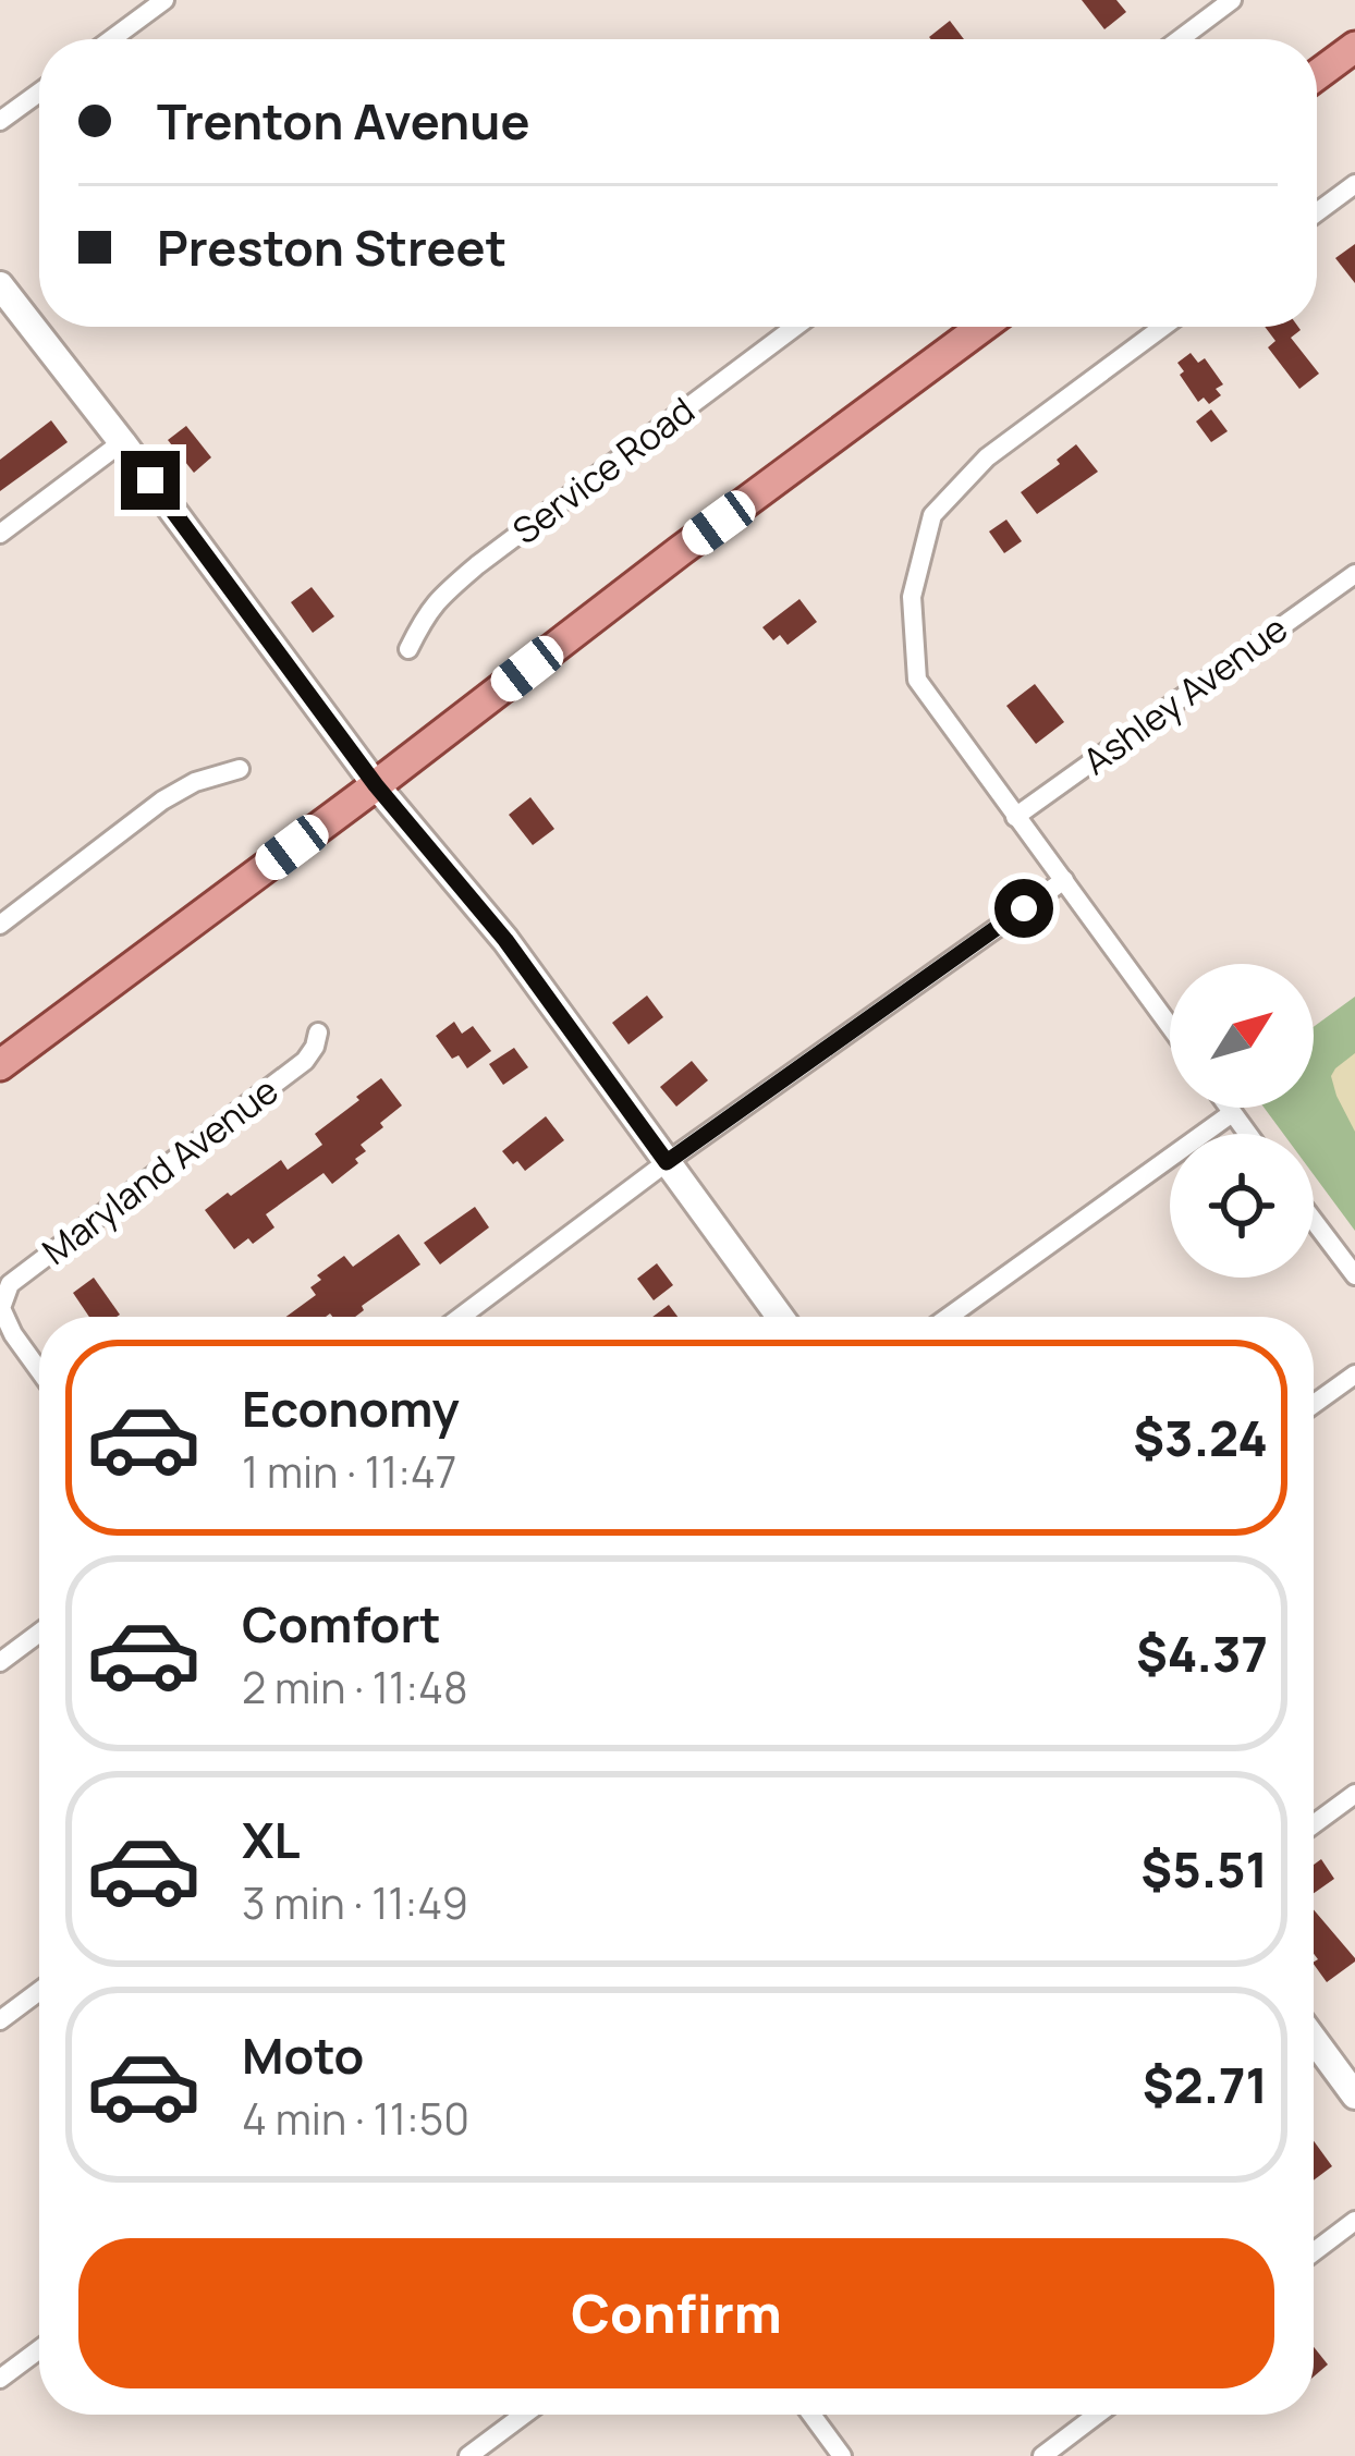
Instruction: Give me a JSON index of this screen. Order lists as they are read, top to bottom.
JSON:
{
  "streets": {
    "street": ["Service Road", "Ashley Avenue", "Maryland Avenue"]
  },
  "north": "top right",
  "page": {
    "banner": ["Trenton Avenue", "Preston Street"],
    "list": [
      {
        "name": "Economy",
        "note": "1 min · 11:47",
        "value": "$3.24"
      },
      {
        "name": "Comfort",
        "note": "2 min · 11:48",
        "value": "$4.37"
      },
      {
        "name": "XL",
        "note": "3 min · 11:49",
        "value": "$5.51"
      },
      {
        "name": "Moto",
        "note": "4 min · 11:50",
        "value": "$2.71"
      }
    ],
    "buttons": "Confirm"
  }
}
